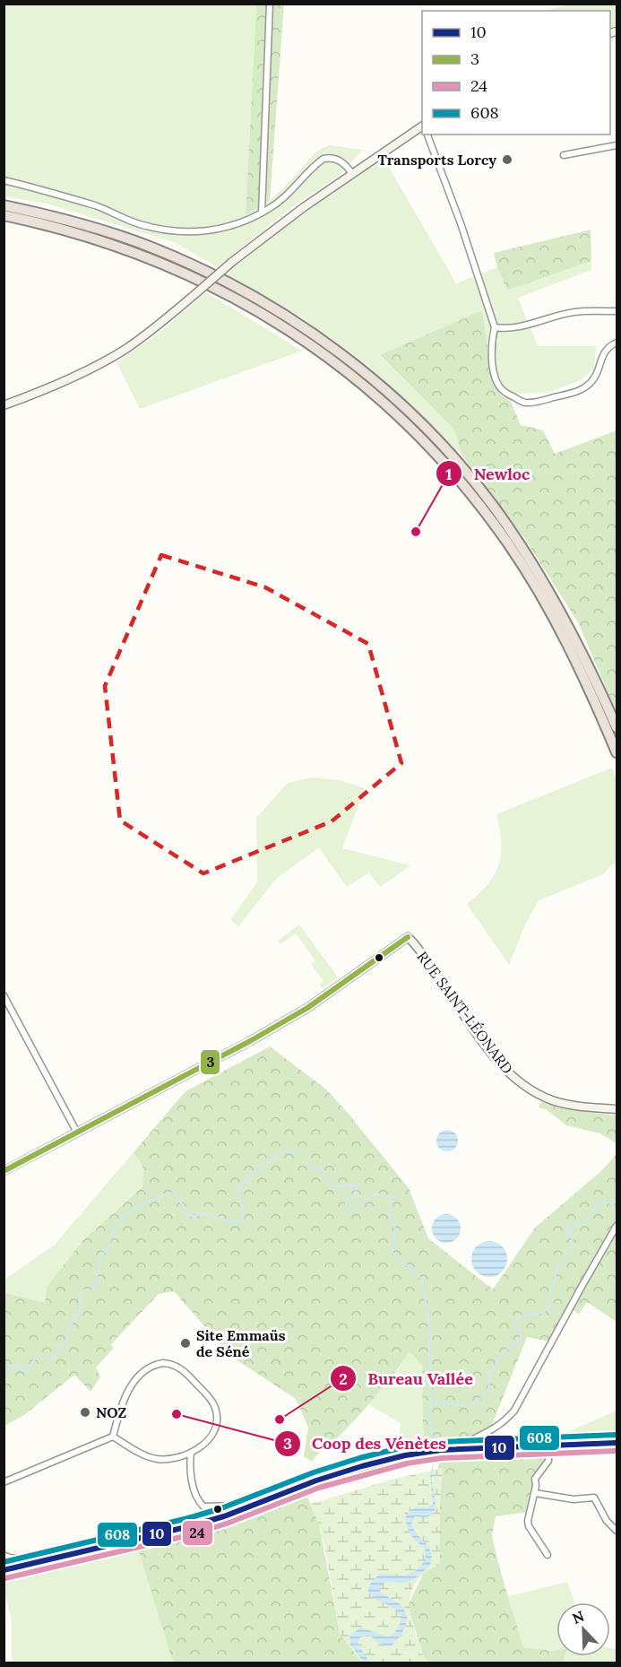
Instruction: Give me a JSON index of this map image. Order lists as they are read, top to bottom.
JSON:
{
  "streets": {
    "main road": ["RUE SAINT-LÉONARD"]
  },
  "places": [
    "Transports Lorcy",
    "Newloc",
    "Site Emmaüs de Séné",
    "NOZ",
    "Coop des Vénètes",
    "Bureau Vallée"
  ],
  "lines": [
    "transit line 3",
    "transit line 608",
    "transit line 10",
    "transit line 24"
  ],
  "legend": [
    "10",
    "3",
    "24",
    "608"
  ],
  "north": "top left"
}
